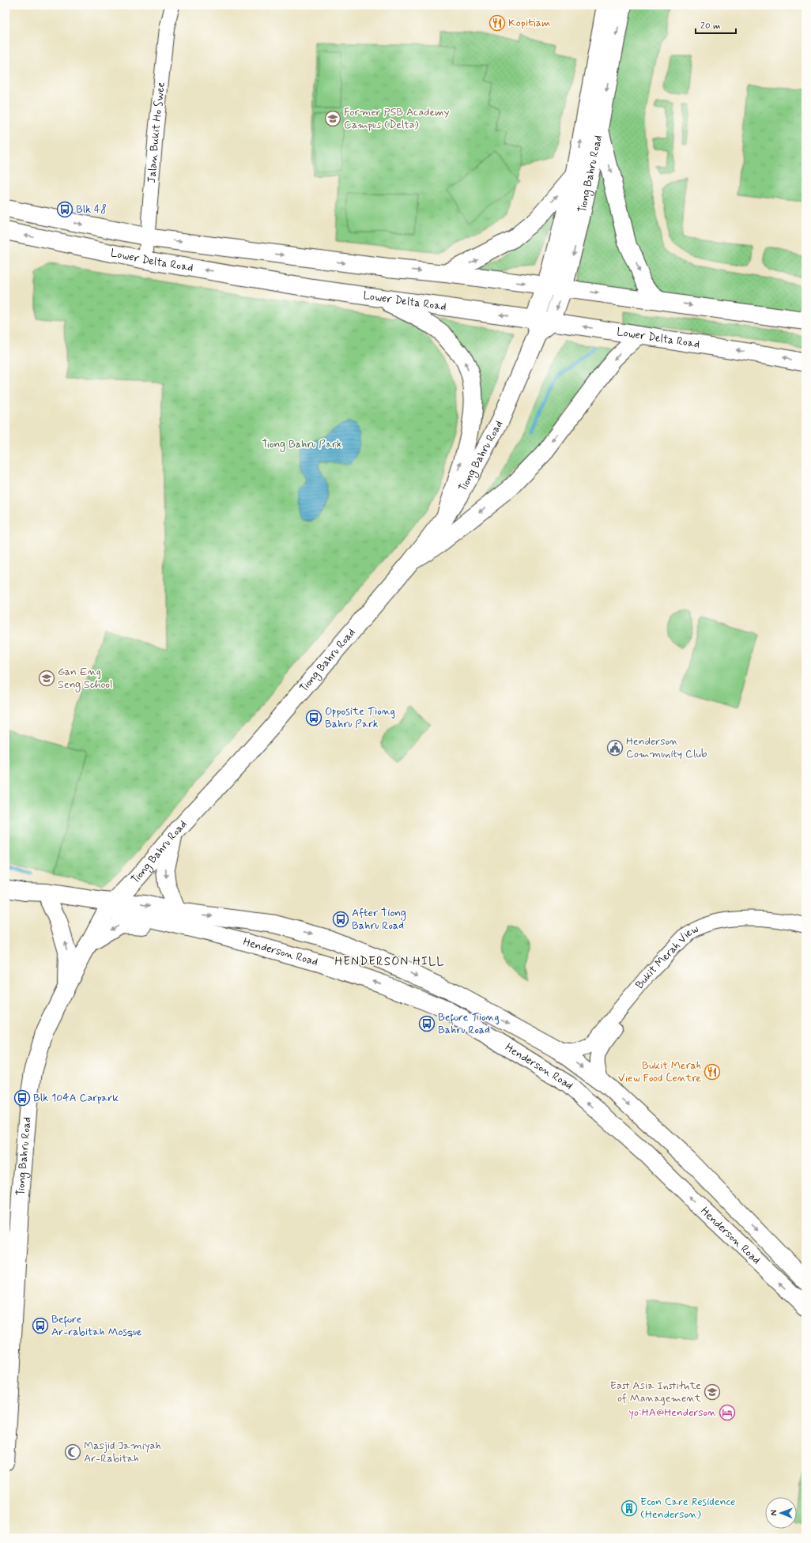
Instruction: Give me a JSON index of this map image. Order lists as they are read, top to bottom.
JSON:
{
  "streets": {
    "main road": ["Tiong Bahru Road", "Lower Delta Road", "Henderson Road"],
    "street": ["Jalan Bukit Ho Swee", "Bukit Merah View"]
  },
  "crossings": [
    ["Jalan Bukit Ho Swee", "Lower Delta Road"],
    ["Tiong Bahru Road", "Lower Delta Road"],
    ["Tiong Bahru Road", "Henderson Road"],
    ["Henderson Road", "Bukit Merah View"]
  ],
  "districts": ["HENDERSON HILL"],
  "parks": ["Tiong Bahru Park"],
  "places": {
    "restaurant": ["Kopitiam", "Bukit Merah View Food Centre"],
    "school or university": ["Former PSB Academy Campus (Delta)", "Gan Eng Seng School", "East Asia Institute of Management"],
    "bus stop": [
      "Blk 48",
      "Opposite Tiong Bahru Park",
      "After Tiong Bahru Road",
      "Before Tiong Bahru Road",
      "Blk 104A Carpark",
      "Before Ar-rabitah Mosque"
    ],
    "public building": ["Henderson Community Club"],
    "hotel": ["yo:HA@Henderson"],
    "mosque": ["Masjid Jamiyah Ar-Rabitah"],
    "building": ["Econ Care Residence (Henderson)"]
  },
  "scale_bar": "20 m",
  "north": "left"
}
